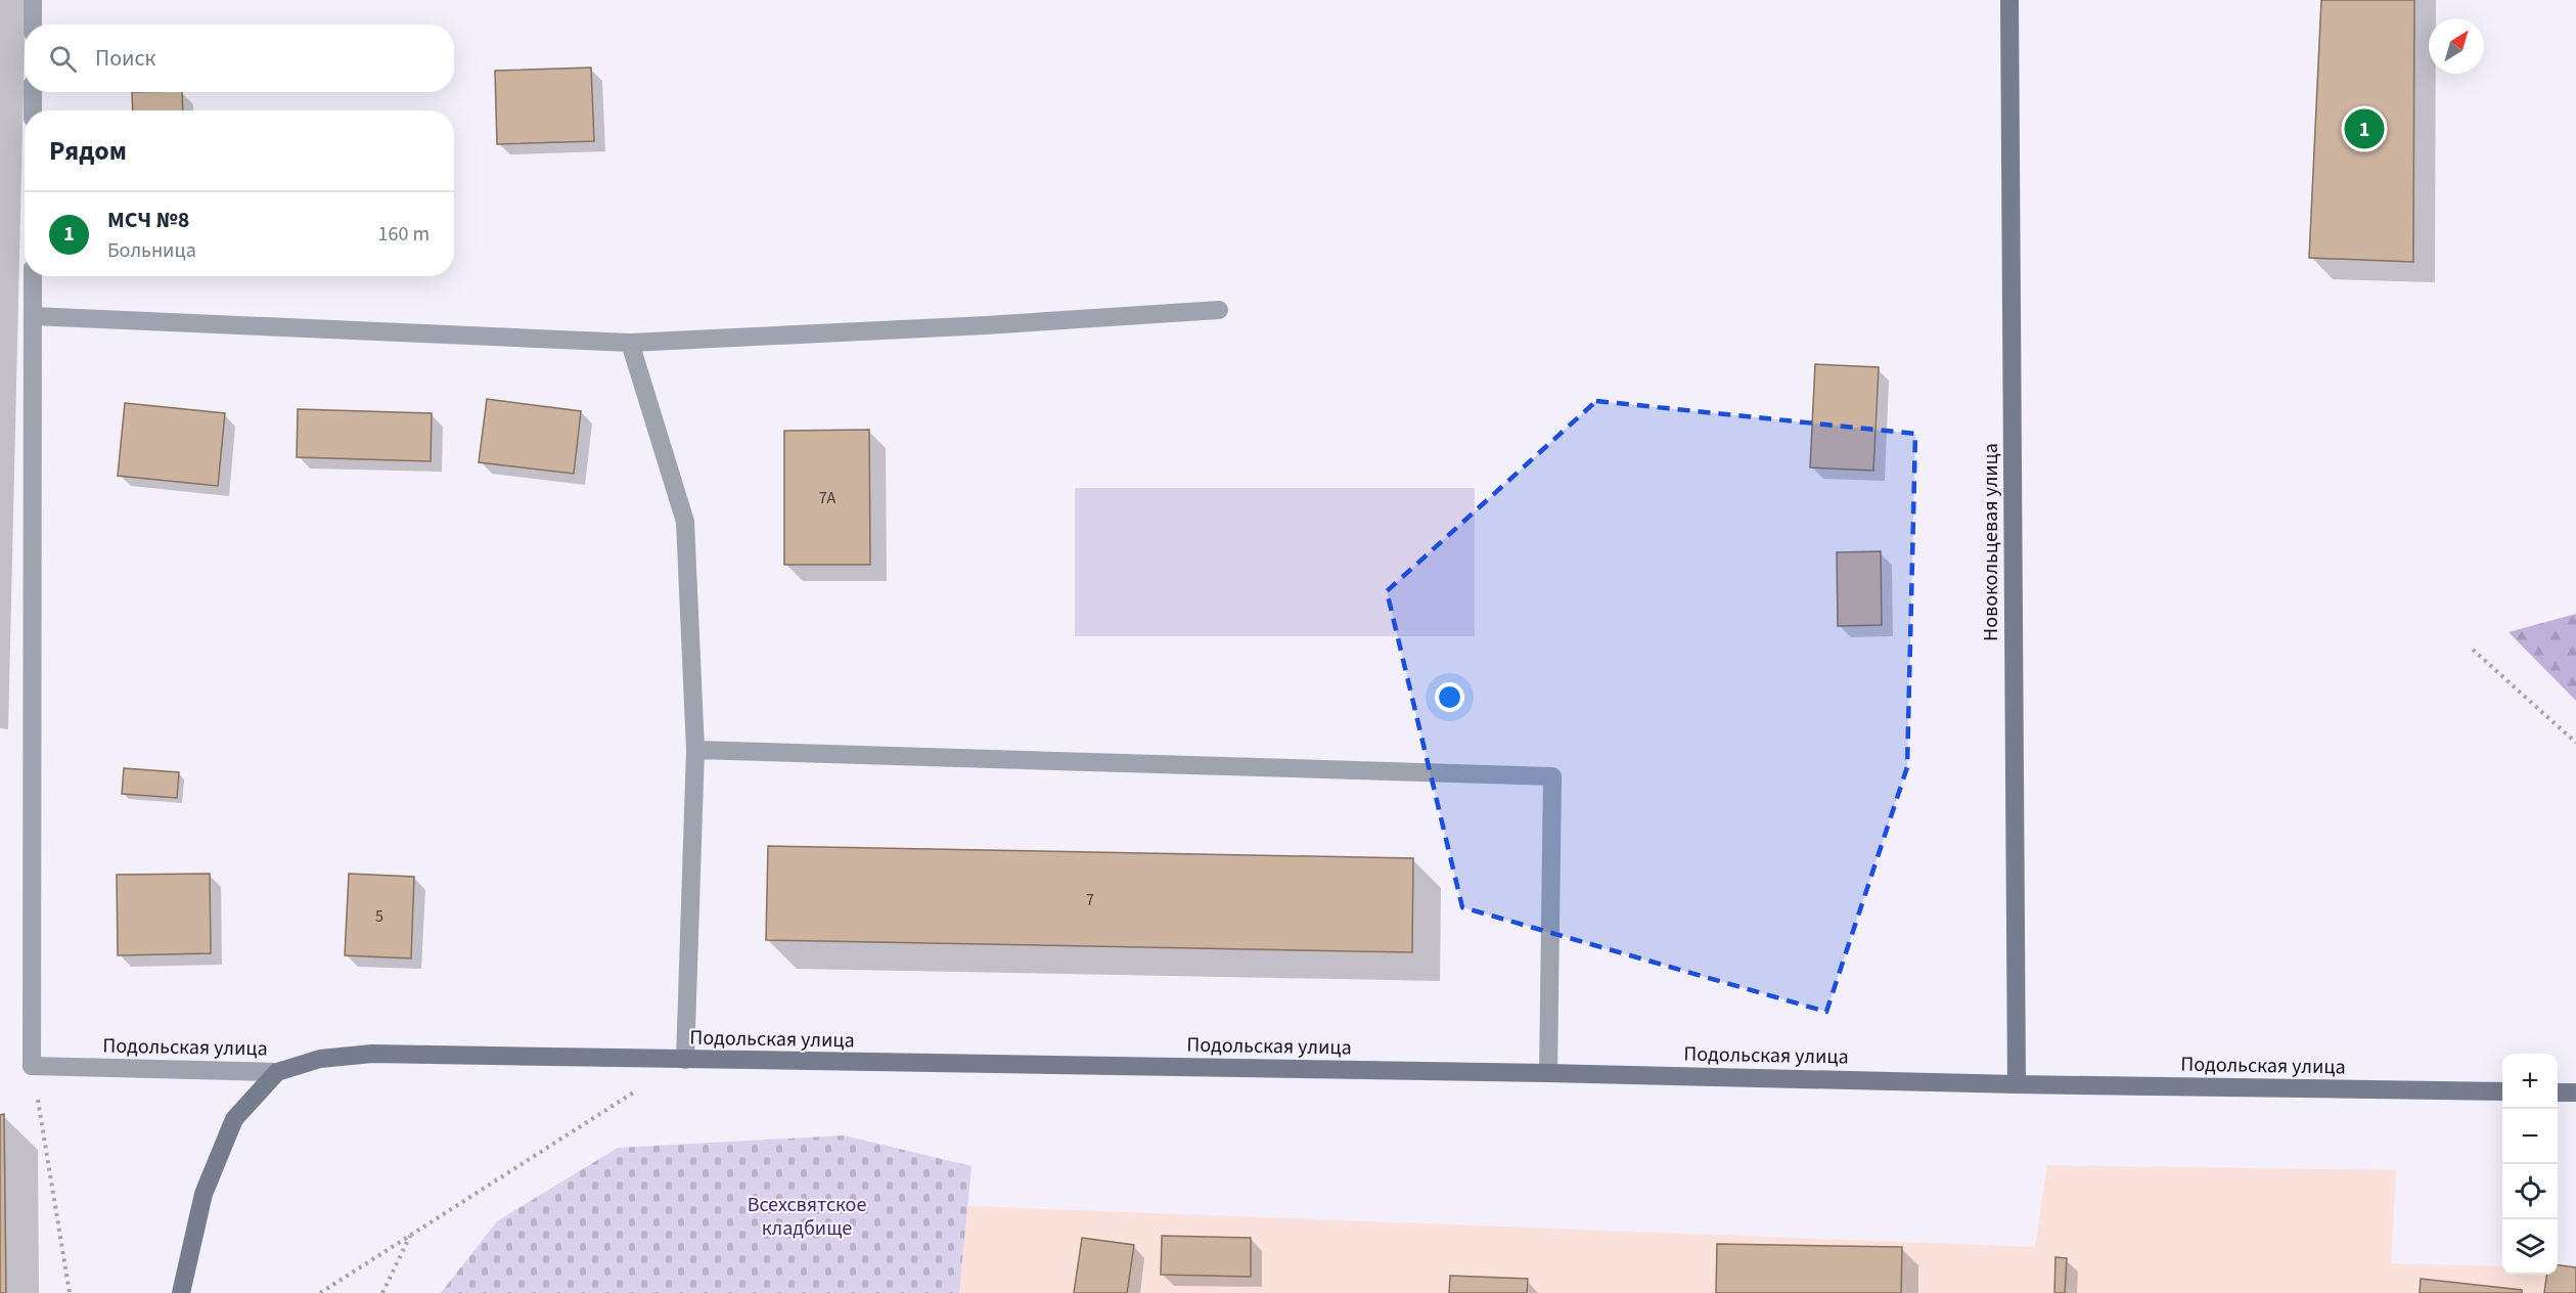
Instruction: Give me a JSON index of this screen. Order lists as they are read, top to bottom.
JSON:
{
  "streets": {
    "street": ["Новокольцевая улица", "Подольская улица"]
  },
  "crossings": [
    ["Новокольцевая улица", "Подольская улица"]
  ],
  "parks": ["Всехсвятское кладбище"],
  "house_numbers": ["7А", "7", "5"],
  "north": "top right",
  "page": {
    "search": "Поиск",
    "pins": "1",
    "heading": "Рядом",
    "list": [
      {
        "mark": "1",
        "name": "МСЧ №8",
        "note": "Больница",
        "value": "160 m"
      }
    ],
    "map_buttons": ["+", "−"]
  }
}
